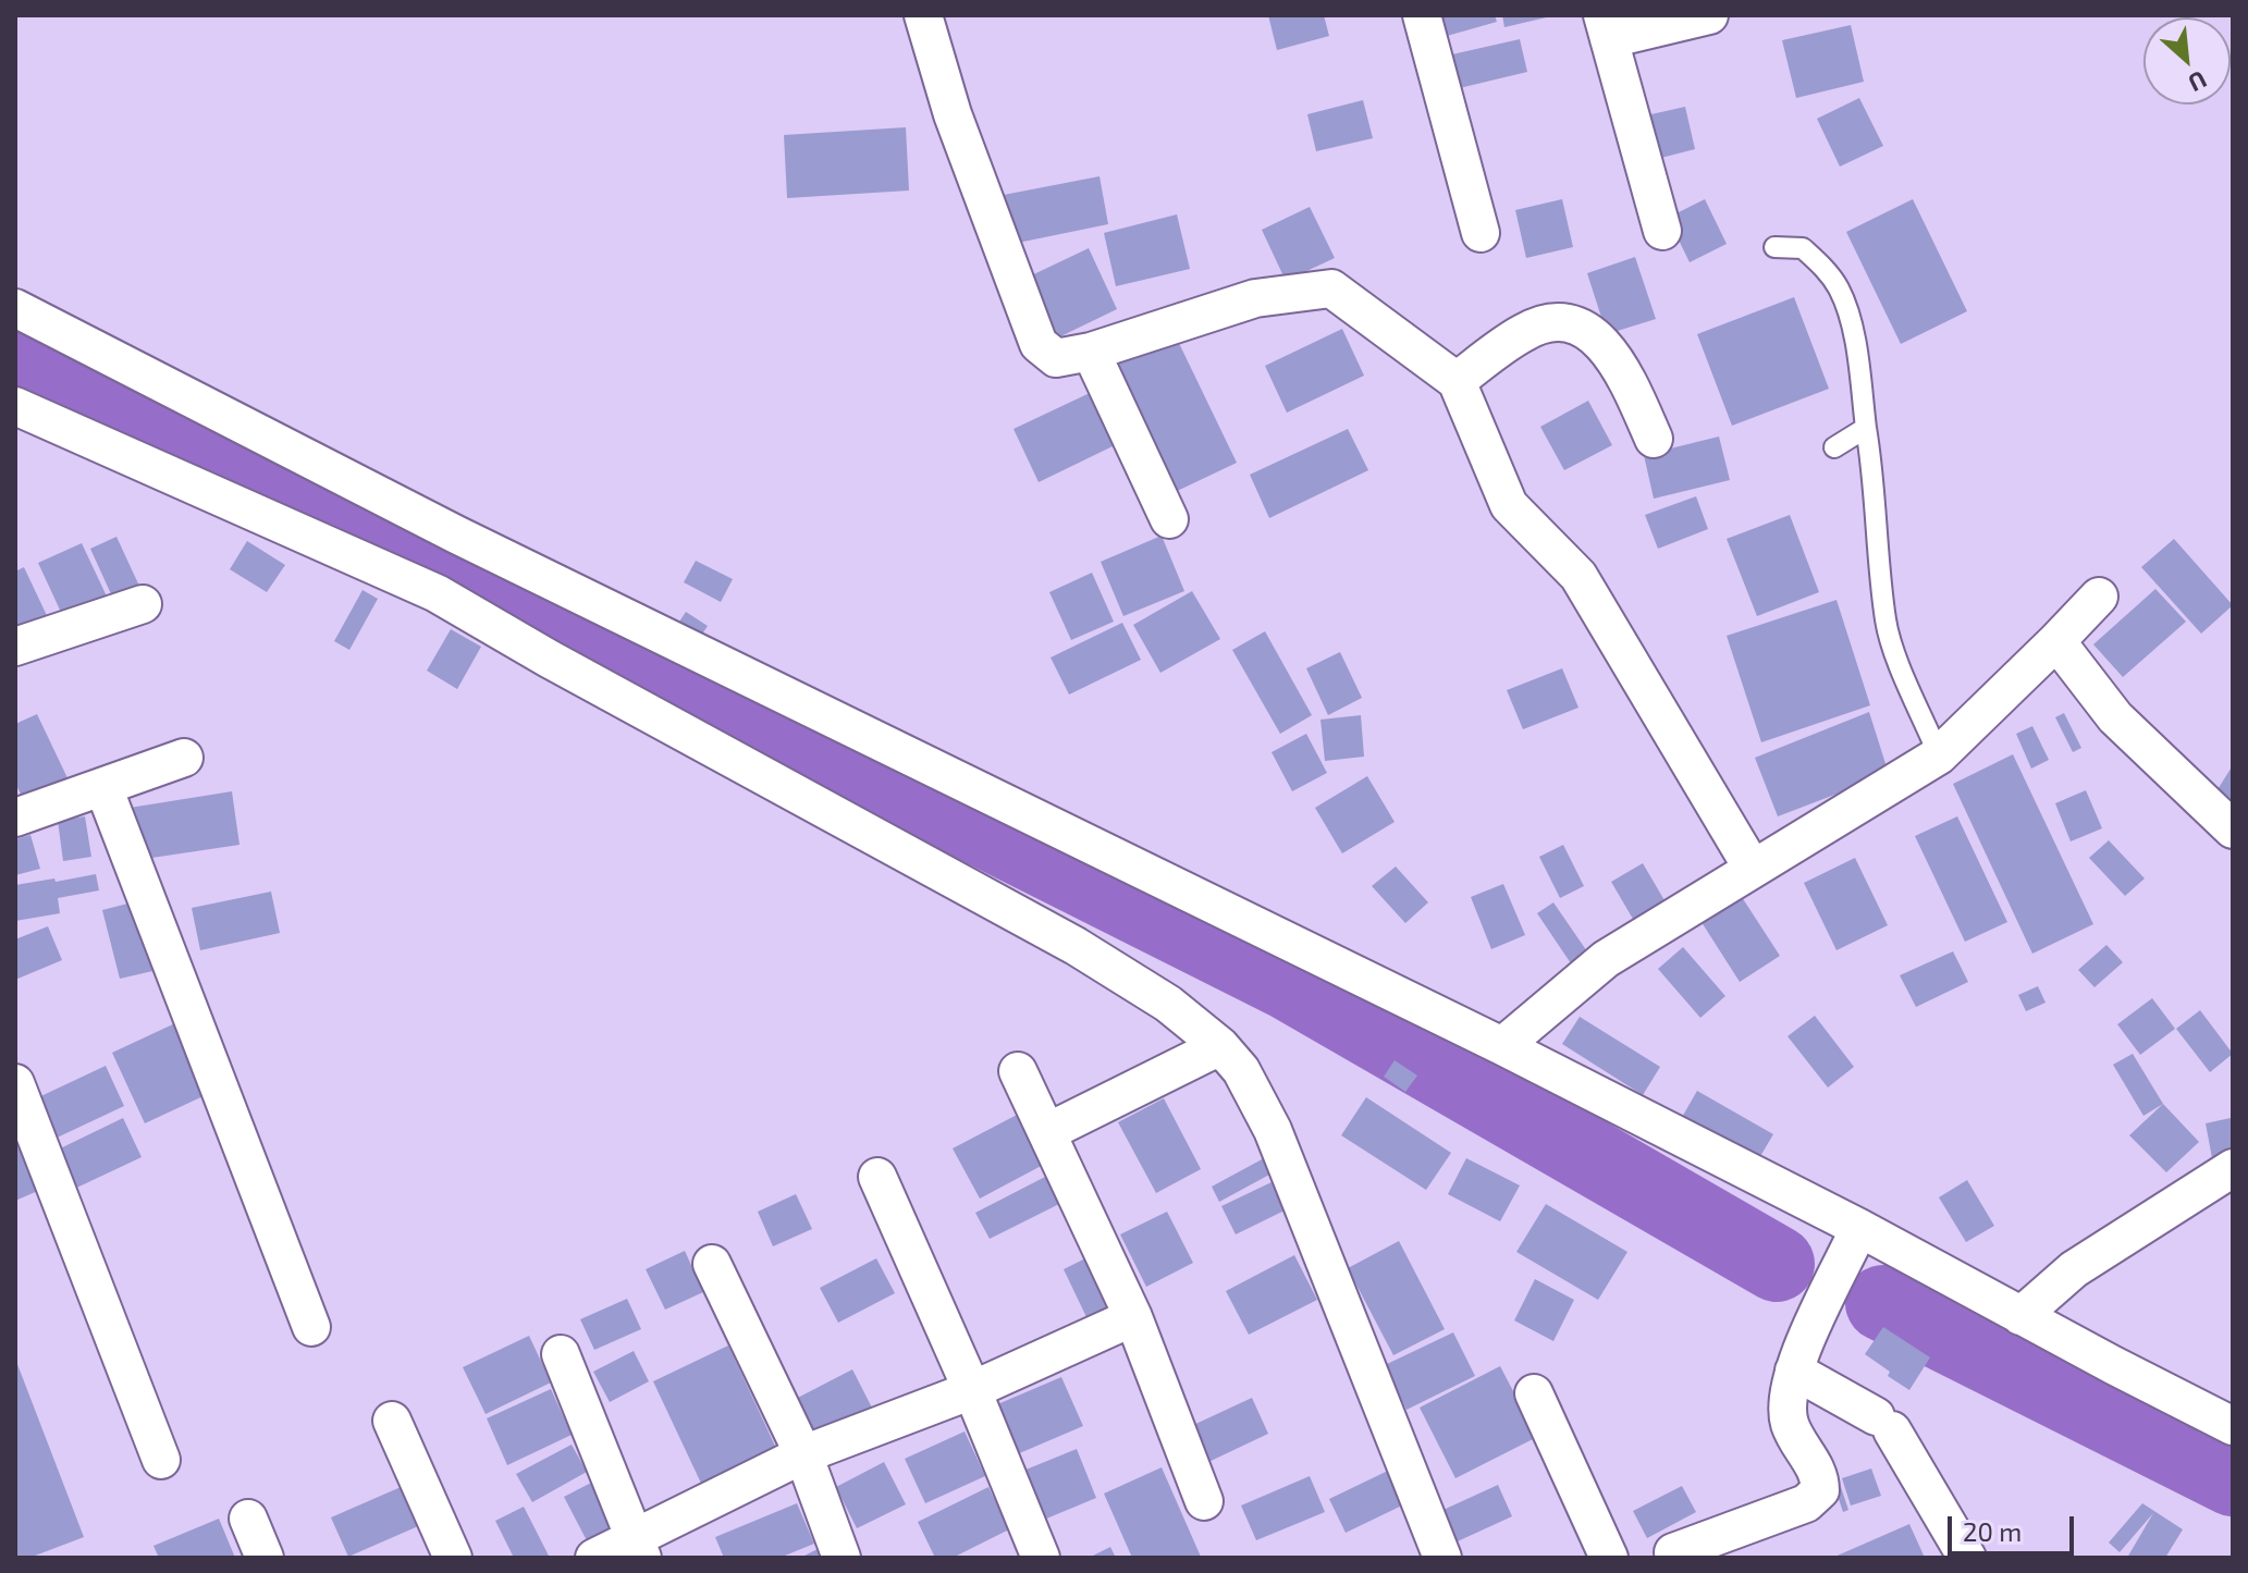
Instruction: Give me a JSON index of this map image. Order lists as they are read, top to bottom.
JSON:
{
  "scale_bar": "20 m",
  "north": "bottom right"
}
